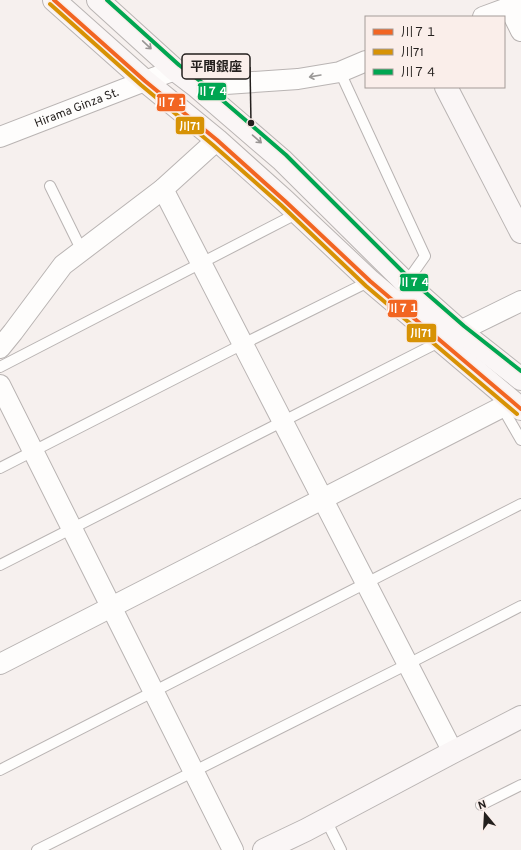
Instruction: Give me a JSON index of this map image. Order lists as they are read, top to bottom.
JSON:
{
  "streets": {
    "street": ["Hirama Ginza St."]
  },
  "places": ["平間銀座"],
  "lines": ["transit line 川７１", "transit line 川７４", "transit line 川71"],
  "legend": ["川７１", "川71", "川７４"],
  "north": "top"
}
